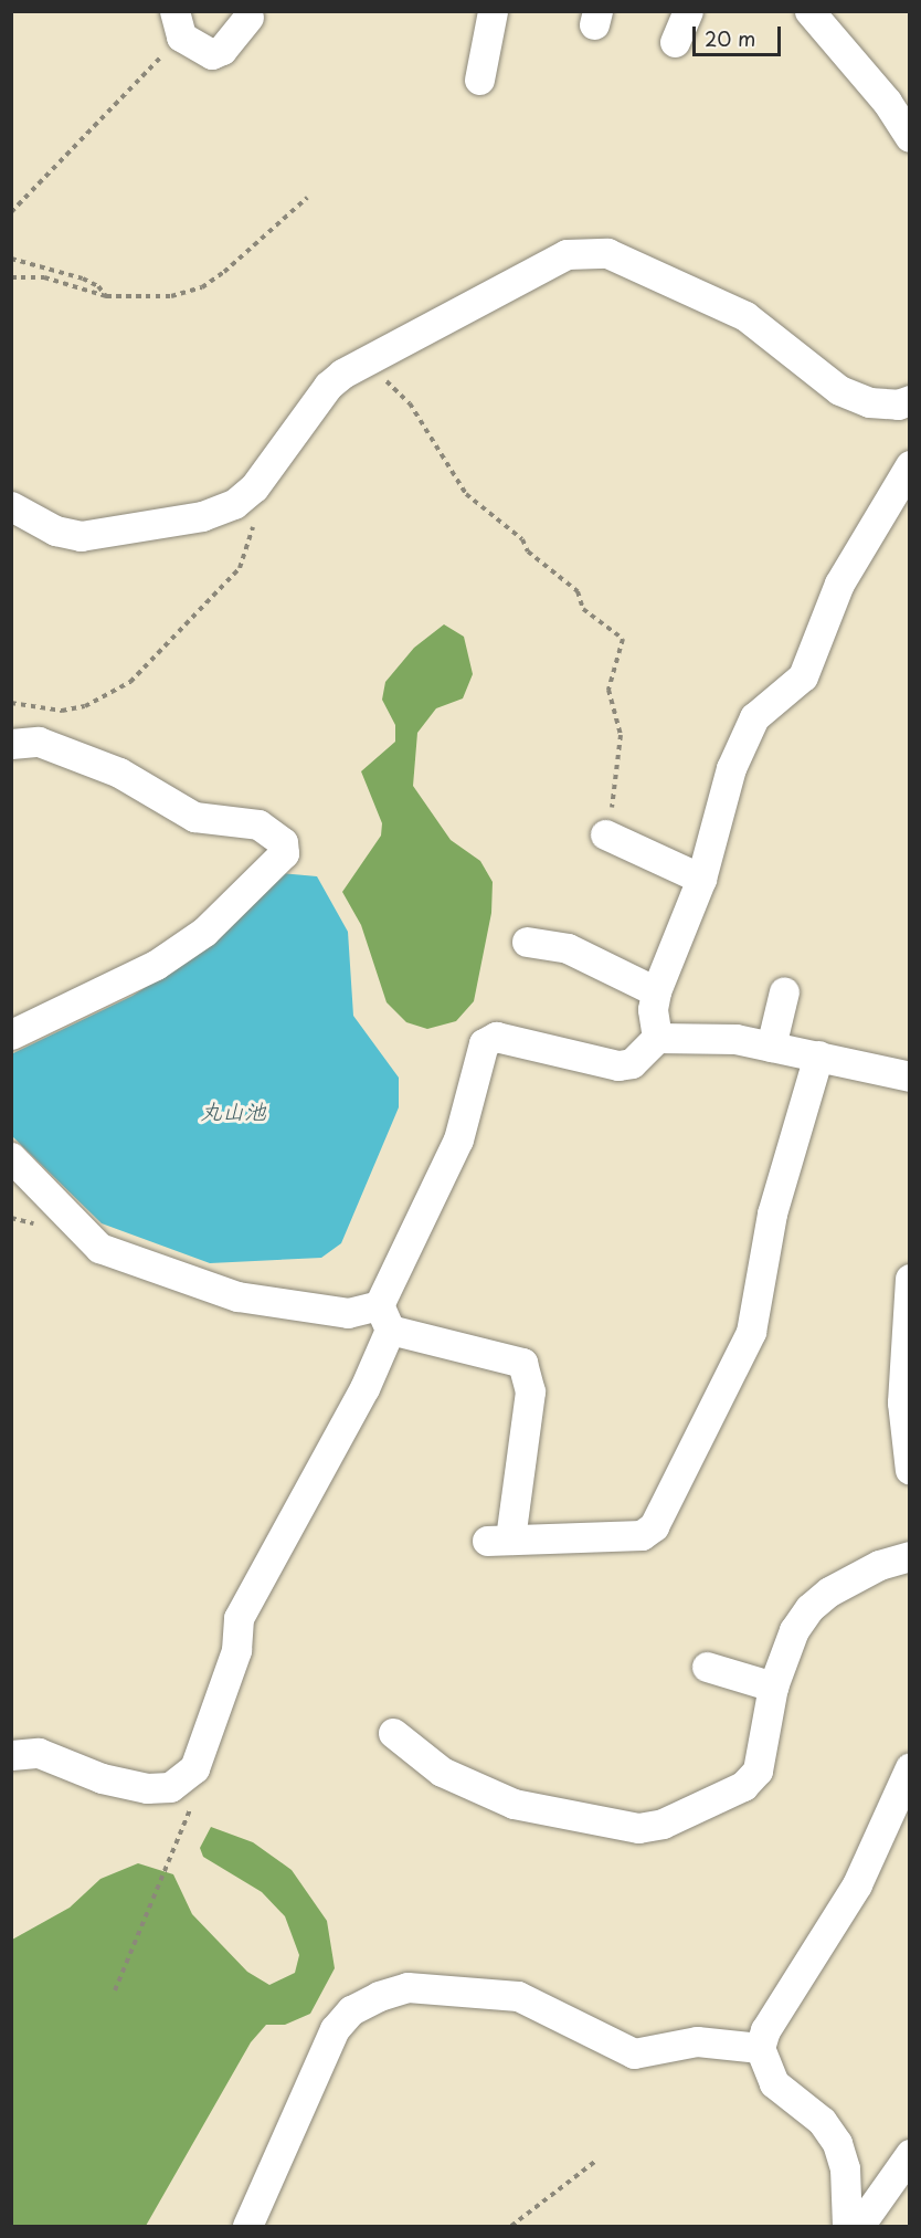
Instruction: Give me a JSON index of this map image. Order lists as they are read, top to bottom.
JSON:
{
  "water": ["丸山池"],
  "scale_bar": "20 m"
}
